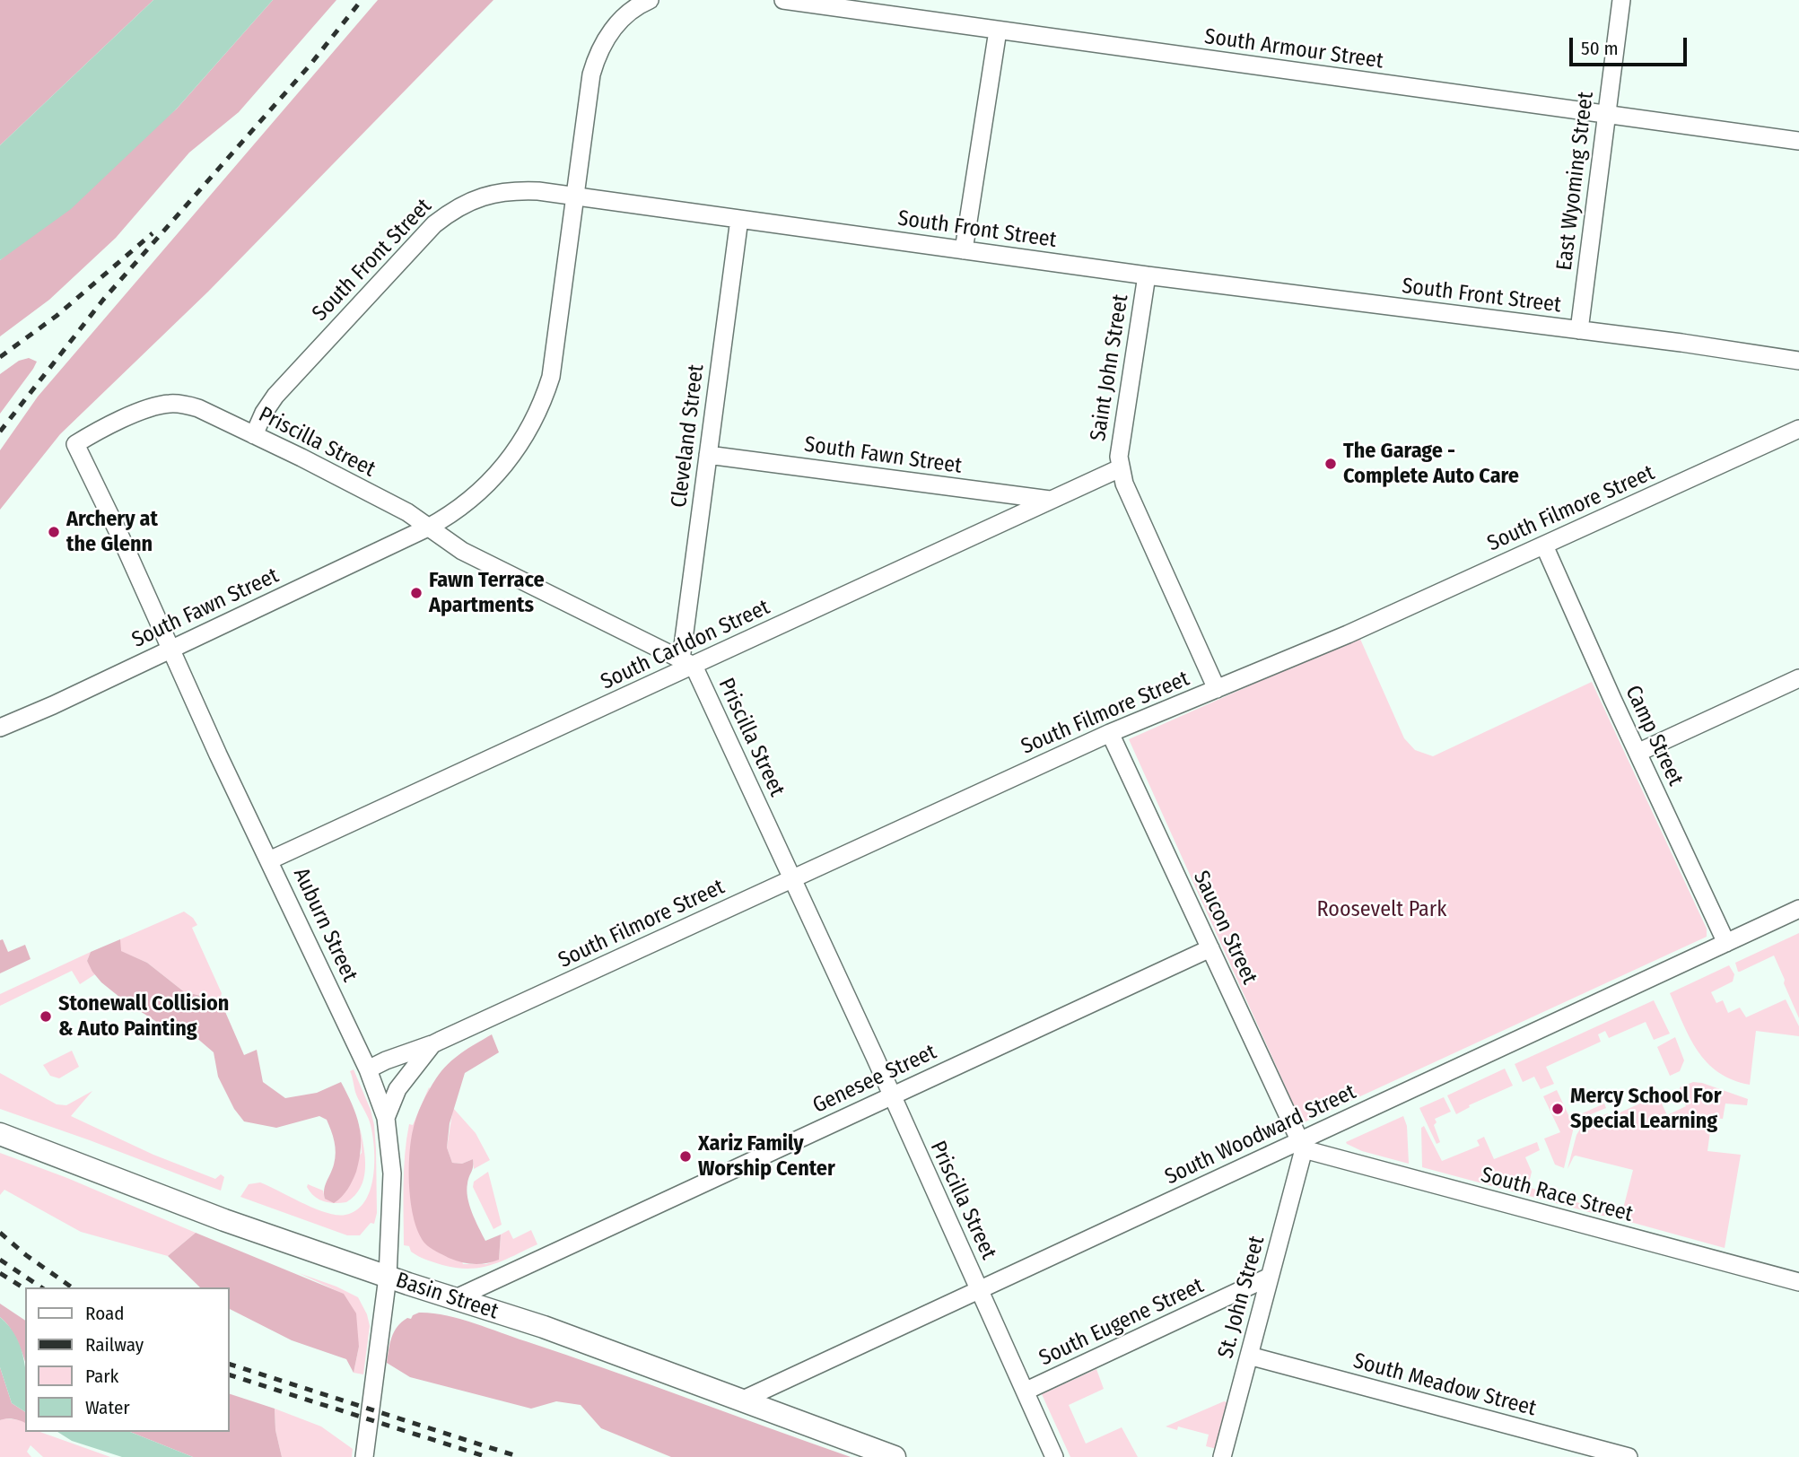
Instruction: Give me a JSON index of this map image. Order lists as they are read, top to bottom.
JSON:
{
  "streets": {
    "main road": ["Basin Street"],
    "street": [
      "South Armour Street",
      "East Wyoming Street",
      "South Front Street",
      "Saint John Street",
      "Cleveland Street",
      "Priscilla Street",
      "South Fawn Street",
      "South Filmore Street",
      "South Carldon Street",
      "Camp Street",
      "Auburn Street",
      "Saucon Street",
      "Genesee Street",
      "South Woodward Street",
      "South Race Street",
      "St. John Street",
      "South Eugene Street",
      "South Meadow Street"
    ]
  },
  "crossings": [
    ["South Armour Street", "East Wyoming Street"],
    ["East Wyoming Street", "South Front Street"],
    ["South Front Street", "Saint John Street"],
    ["South Front Street", "Cleveland Street"],
    ["South Front Street", "Priscilla Street"],
    ["South Front Street", "South Fawn Street"],
    ["Saint John Street", "South Carldon Street"],
    ["Cleveland Street", "Priscilla Street"],
    ["Cleveland Street", "South Fawn Street"],
    ["Cleveland Street", "South Carldon Street"],
    ["Priscilla Street", "South Fawn Street"],
    ["Priscilla Street", "South Filmore Street"],
    ["Priscilla Street", "South Carldon Street"],
    ["Priscilla Street", "Auburn Street"],
    ["Priscilla Street", "Genesee Street"],
    ["Priscilla Street", "South Woodward Street"],
    ["Priscilla Street", "South Eugene Street"],
    ["South Fawn Street", "South Carldon Street"],
    ["South Fawn Street", "Auburn Street"],
    ["South Filmore Street", "Camp Street"],
    ["South Filmore Street", "Auburn Street"],
    ["South Filmore Street", "Saucon Street"],
    ["South Carldon Street", "Auburn Street"],
    ["Camp Street", "South Woodward Street"],
    ["Auburn Street", "Basin Street"],
    ["Saucon Street", "Genesee Street"],
    ["Saucon Street", "South Woodward Street"],
    ["Saucon Street", "South Race Street"],
    ["Saucon Street", "St. John Street"],
    ["Genesee Street", "Basin Street"],
    ["South Woodward Street", "South Race Street"],
    ["South Woodward Street", "Basin Street"],
    ["South Woodward Street", "St. John Street"],
    ["South Race Street", "St. John Street"],
    ["St. John Street", "South Eugene Street"],
    ["St. John Street", "South Meadow Street"]
  ],
  "parks": ["Roosevelt Park"],
  "places": [
    "The Garage - Complete Auto Care",
    "Archery at the Glenn",
    "Fawn Terrace Apartments",
    "Stonewall Collision & Auto Painting",
    "Mercy School For Special Learning",
    "Xariz Family Worship Center"
  ],
  "legend": [
    "Road",
    "Railway",
    "Park",
    "Water"
  ],
  "scale_bar": "50 m"
}
